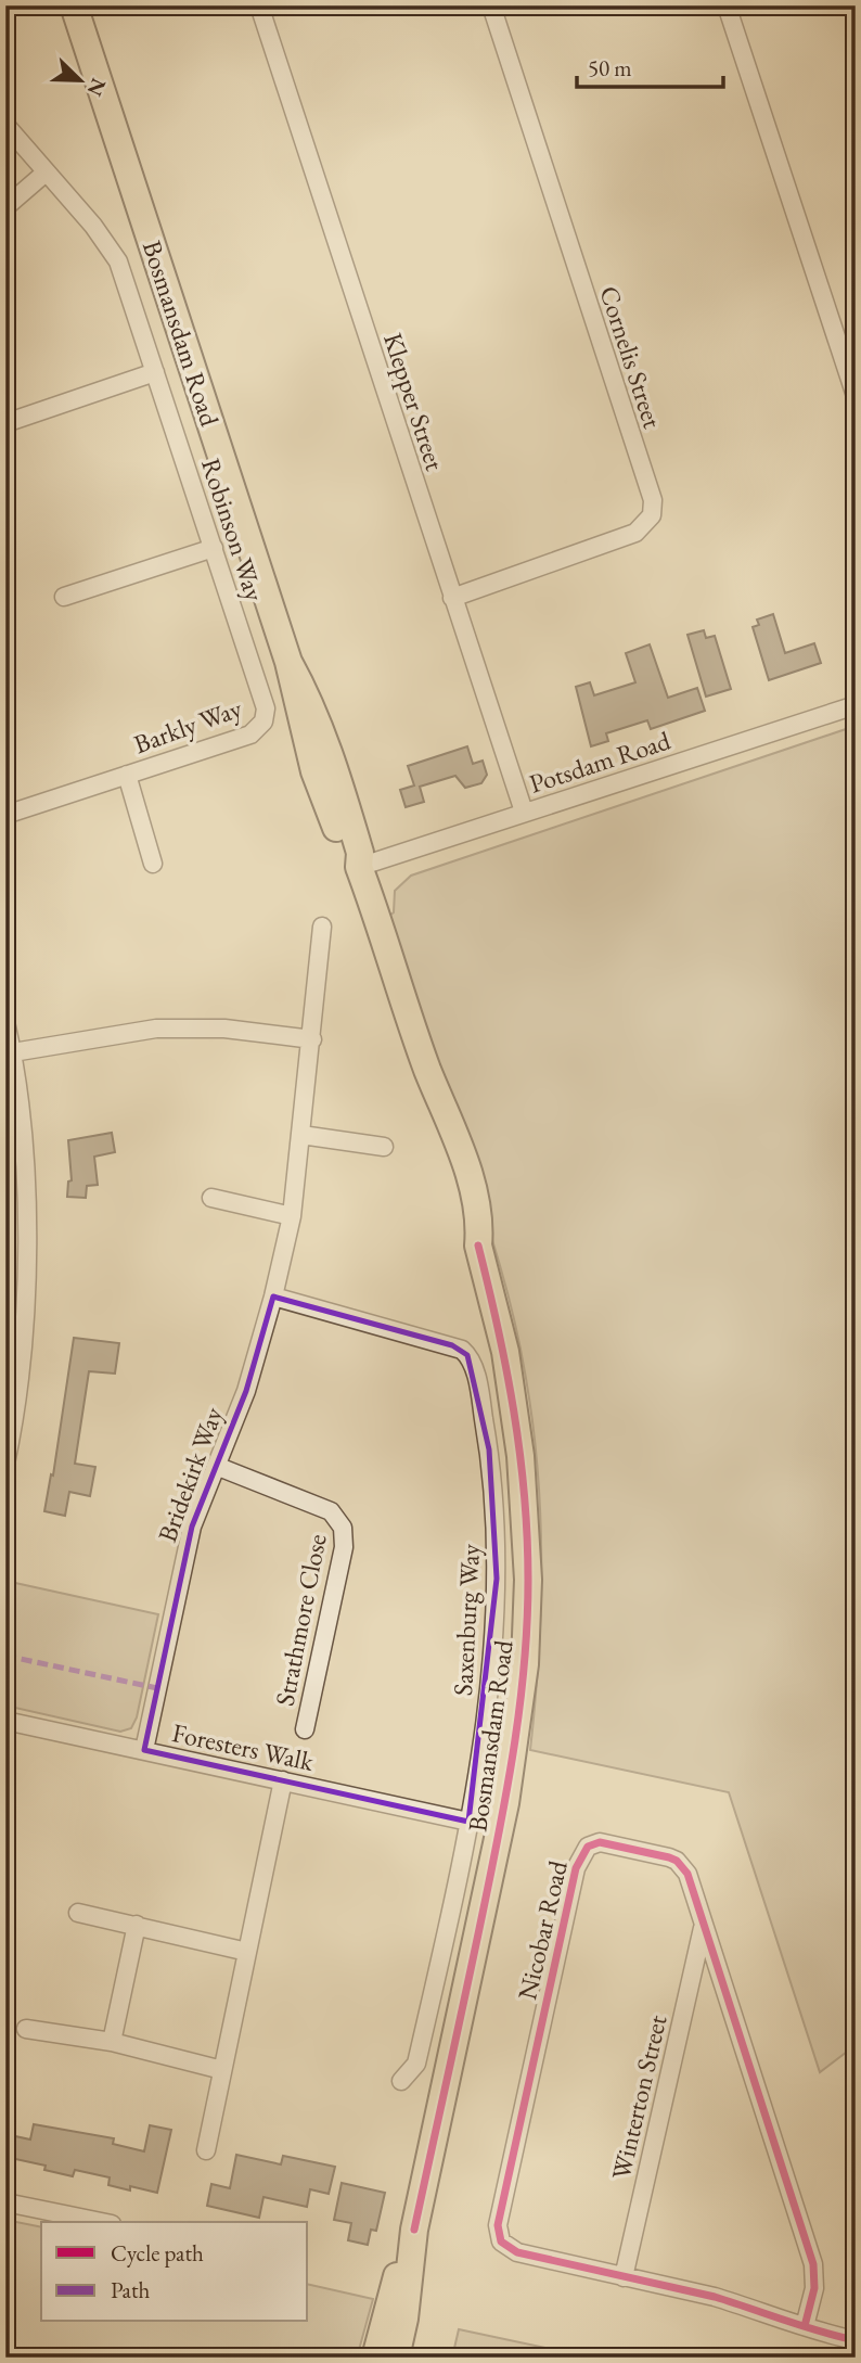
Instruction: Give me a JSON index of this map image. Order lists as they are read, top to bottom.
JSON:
{
  "streets": {
    "main road": ["Bosmansdam Road"],
    "street": [
      "Cornelis Street",
      "Klepper Street",
      "Robinson Way",
      "Barkly Way",
      "Potsdam Road",
      "Bridekirk Way",
      "Strathmore Close",
      "Saxenburg Way",
      "Foresters Walk",
      "Nicobar Road",
      "Winterton Street"
    ]
  },
  "crossings": [
    ["Bosmansdam Road", "Potsdam Road"],
    ["Cornelis Street", "Klepper Street"],
    ["Klepper Street", "Potsdam Road"],
    ["Robinson Way", "Barkly Way"],
    ["Bridekirk Way", "Strathmore Close"],
    ["Bridekirk Way", "Saxenburg Way"],
    ["Bridekirk Way", "Foresters Walk"],
    ["Saxenburg Way", "Foresters Walk"],
    ["Nicobar Road", "Winterton Street"]
  ],
  "legend": ["Cycle path", "Path"],
  "scale_bar": "50 m",
  "north": "bottom right"
}
